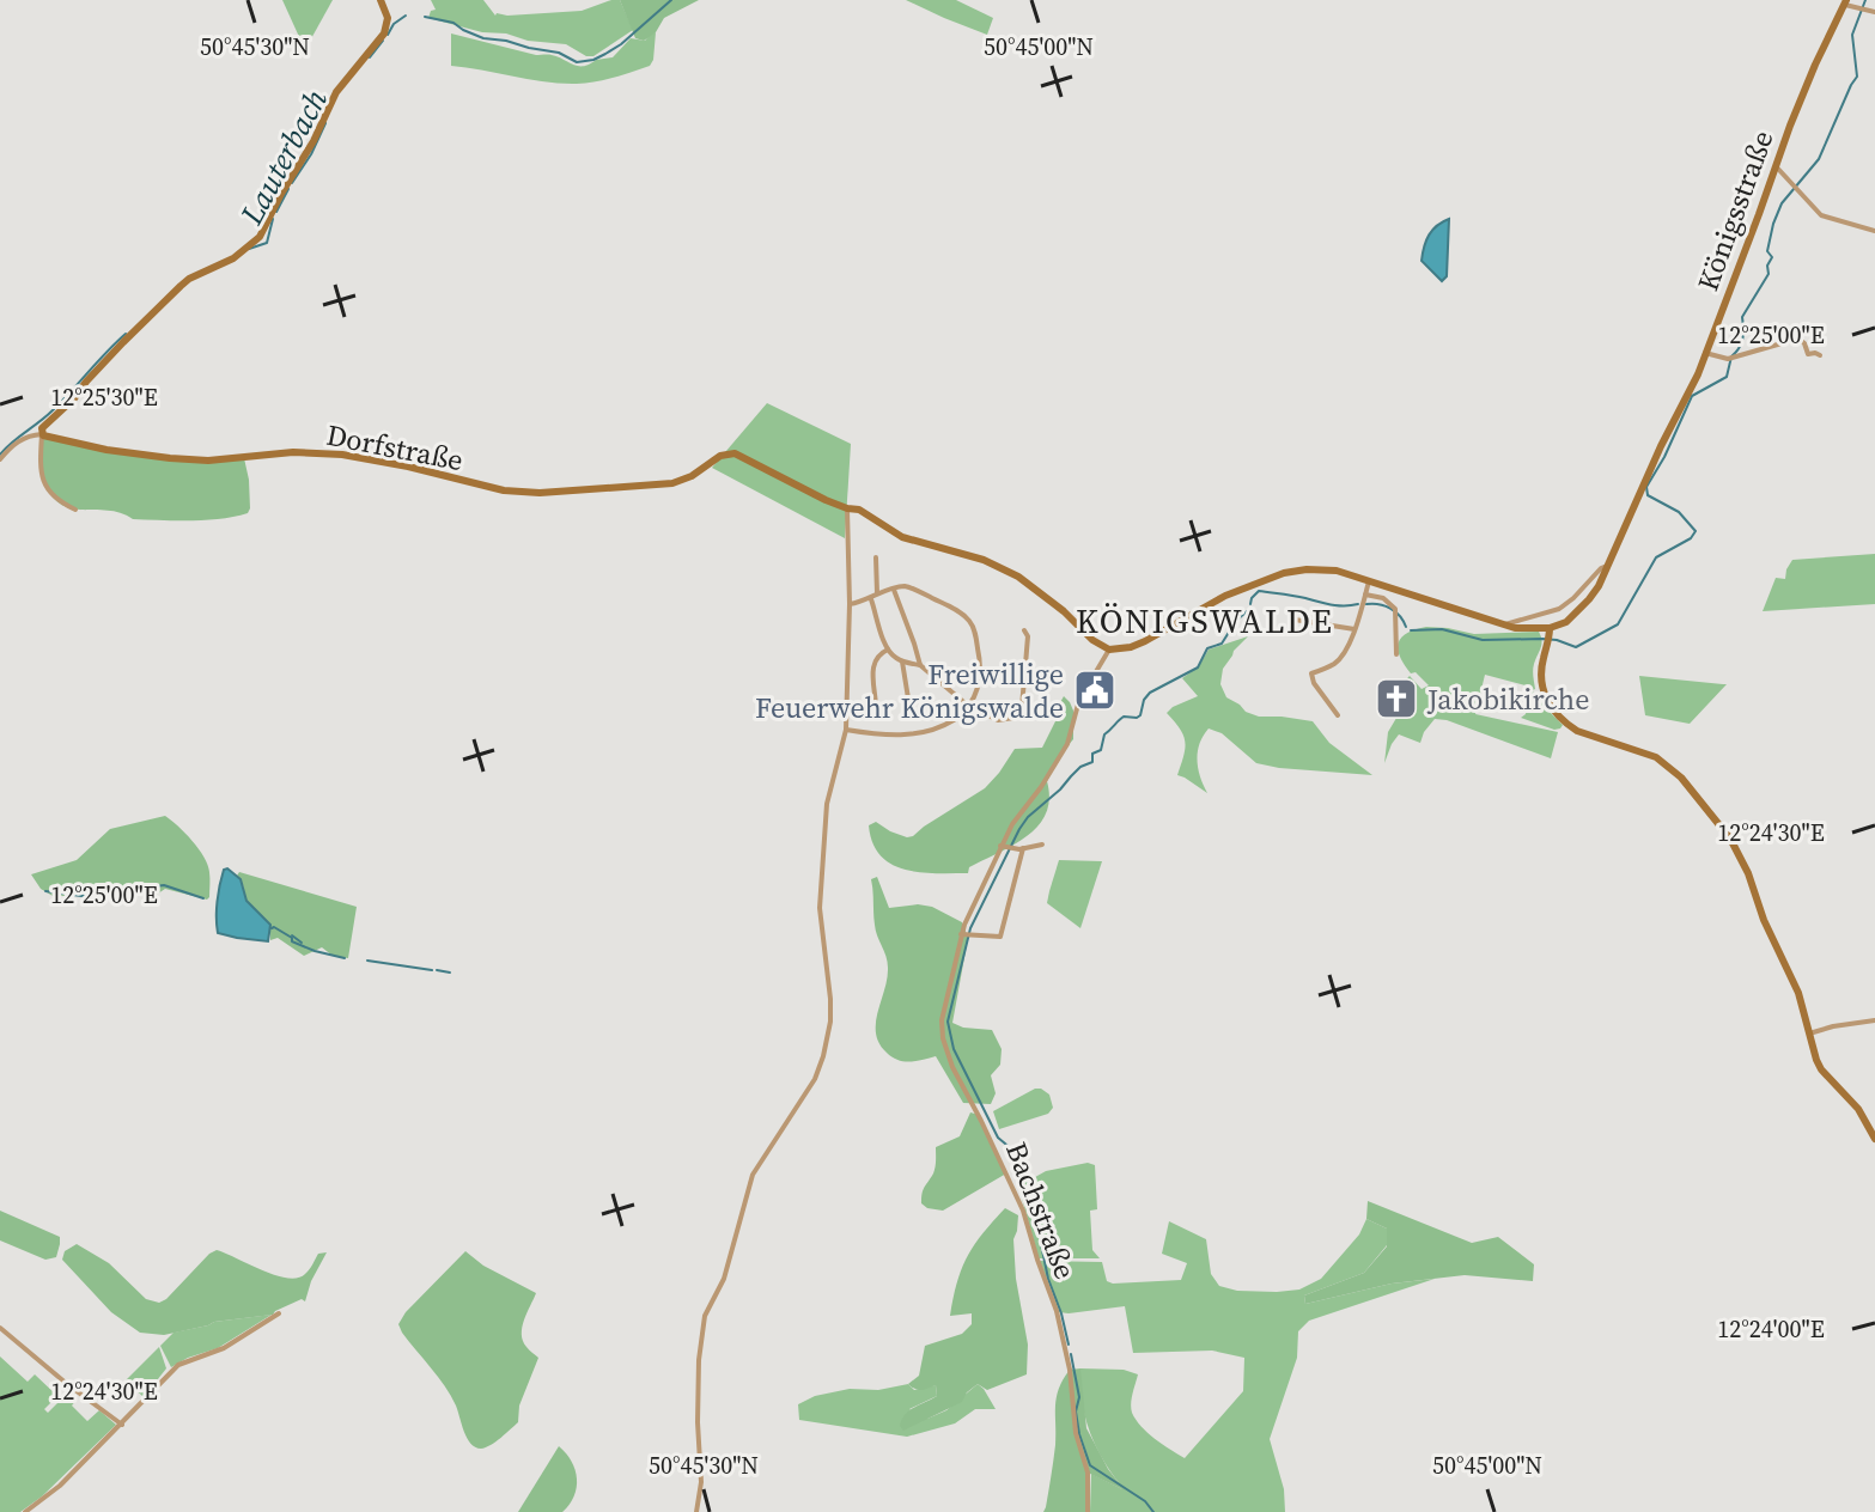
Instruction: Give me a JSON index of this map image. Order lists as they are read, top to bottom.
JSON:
{
  "streets": {
    "street": ["Königsstraße", "Dorfstraße", "Bachstraße"]
  },
  "districts": ["KÖNIGSWALDE"],
  "water": ["Lauterbach"],
  "places": {
    "public building": ["Freiwillige Feuerwehr Königswalde"],
    "church": ["Jakobikirche"]
  },
  "coordinates": [
    "50°45'30\"N",
    "50°45'00\"N",
    "12°25'00\"E",
    "12°25'30\"E",
    "12°24'30\"E",
    "12°24'00\"E"
  ]
}
